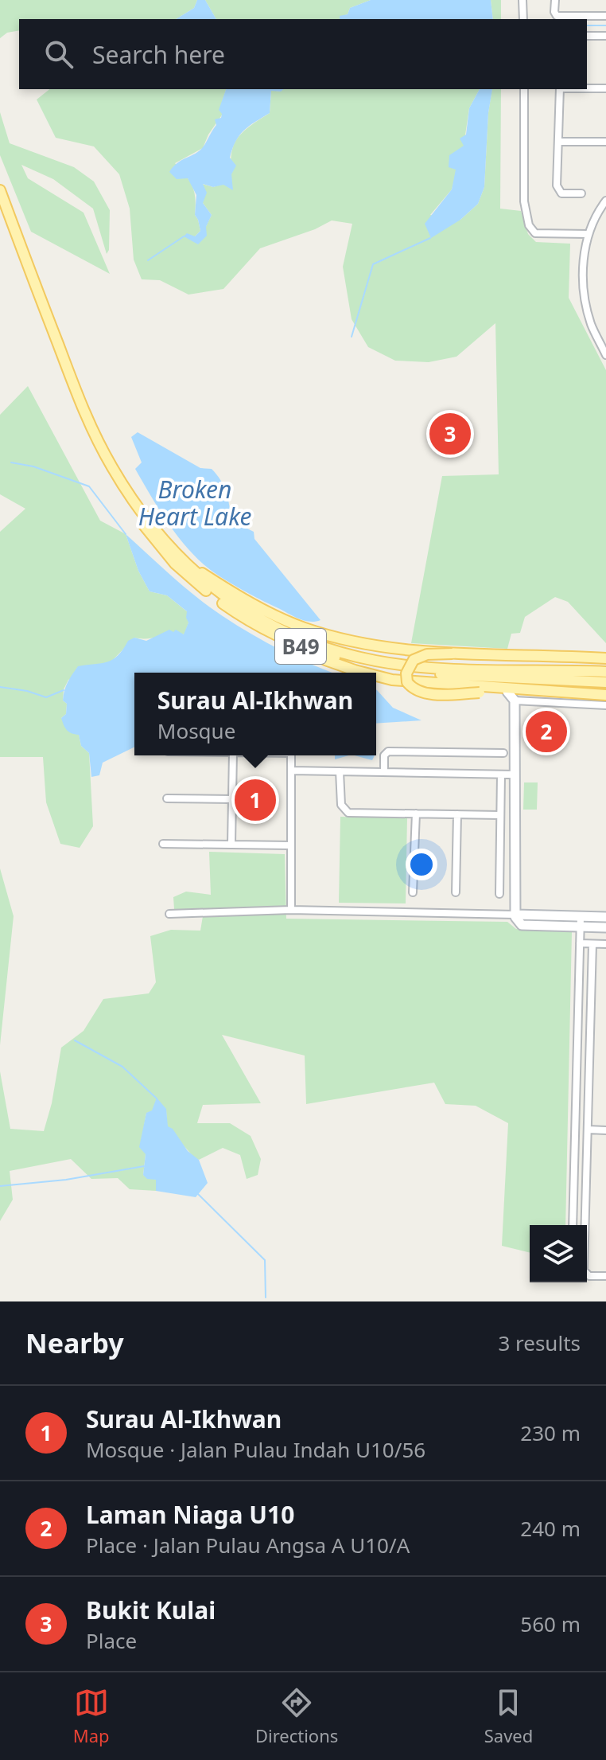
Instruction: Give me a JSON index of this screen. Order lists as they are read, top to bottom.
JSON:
{
  "streets": {
    "main road": ["B49"]
  },
  "water": ["Broken Heart Lake"],
  "page": {
    "search": "Search here",
    "pins": ["3", "2", "1"],
    "popup": ["Surau Al-Ikhwan", "Mosque"],
    "heading": ["Nearby", "3 results"],
    "list": [
      {
        "mark": "1",
        "name": "Surau Al-Ikhwan",
        "note": "Mosque · Jalan Pulau Indah U10/56",
        "value": "230 m"
      },
      {
        "mark": "2",
        "name": "Laman Niaga U10",
        "note": "Place · Jalan Pulau Angsa A U10/A",
        "value": "240 m"
      },
      {
        "mark": "3",
        "name": "Bukit Kulai",
        "note": "Place",
        "value": "560 m"
      }
    ],
    "nav": ["Map", "Directions", "Saved"]
  }
}
